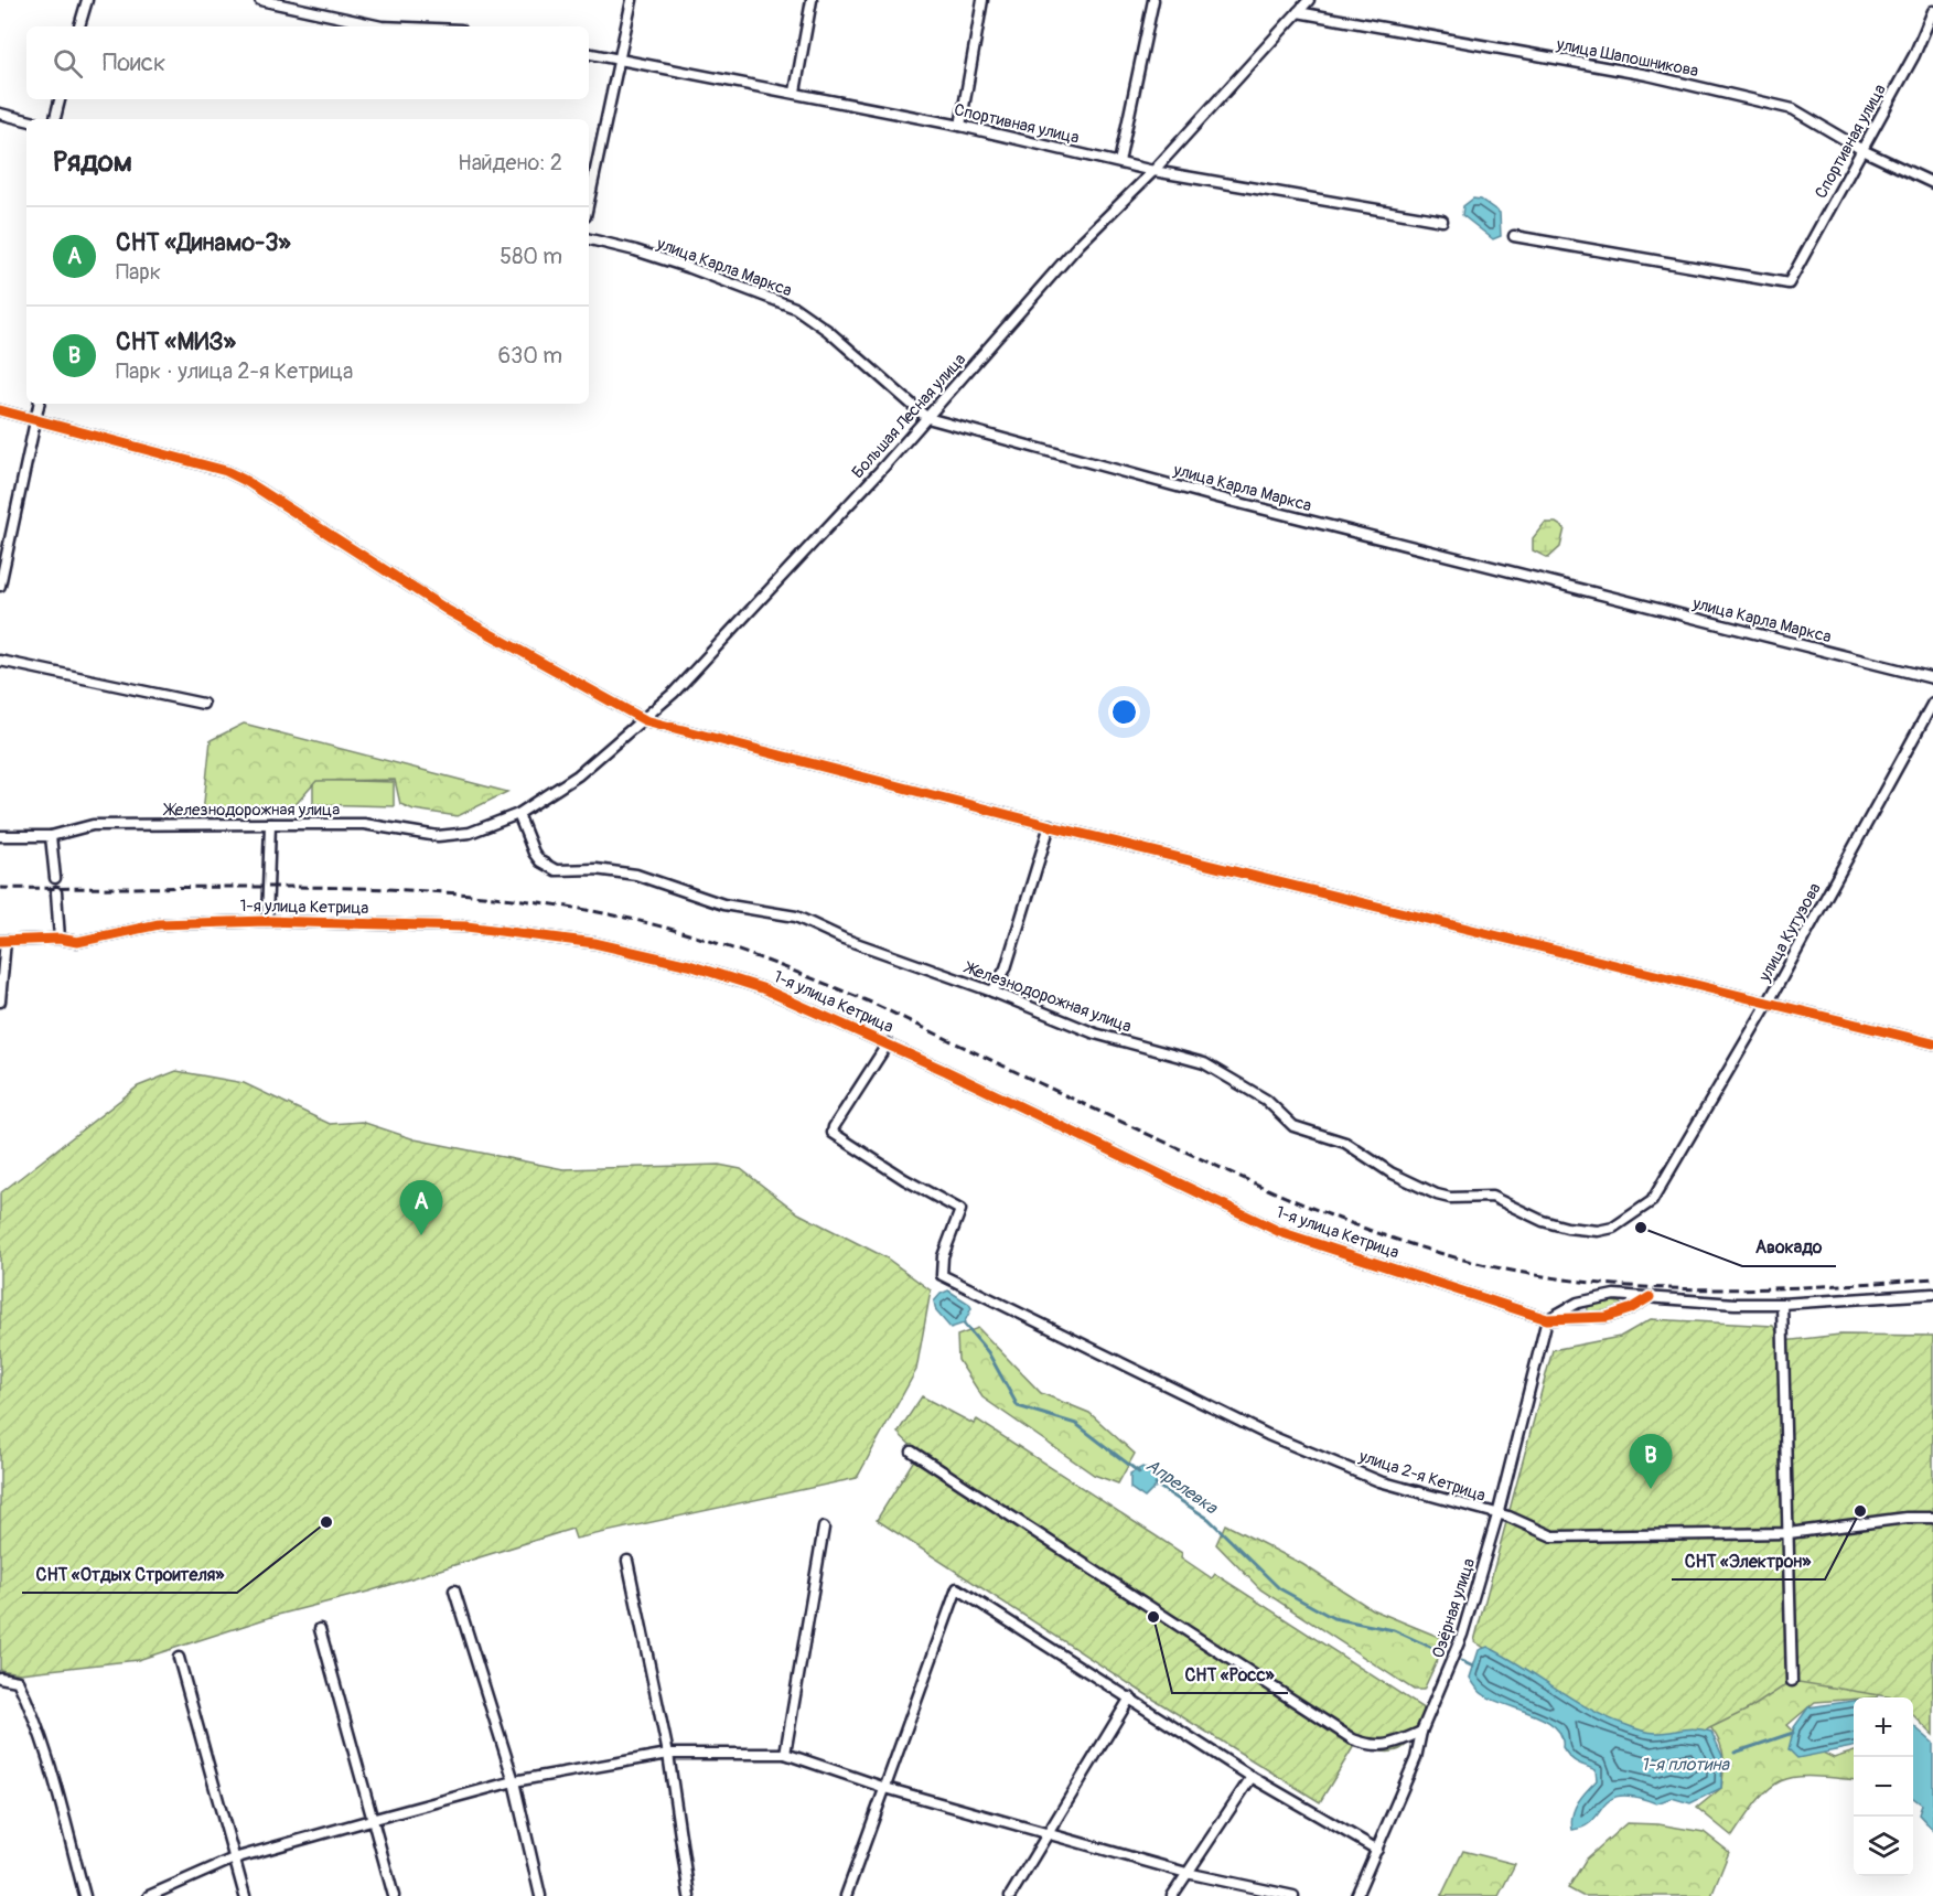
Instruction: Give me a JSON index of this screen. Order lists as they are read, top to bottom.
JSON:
{
  "streets": {
    "street": [
      "улица Шапошникова",
      "Спортивная улица",
      "улица Карла Маркса",
      "Большая Лесная улица",
      "Железнодорожная улица",
      "1-я улица Кетрица",
      "улица Кутузова",
      "улица 2-я Кетрица",
      "Озёрная улица"
    ]
  },
  "crossings": [
    ["улица Шапошникова", "Спортивная улица"],
    ["улица Шапошникова", "Большая Лесная улица"],
    ["Спортивная улица", "Большая Лесная улица"],
    ["улица Карла Маркса", "Большая Лесная улица"],
    ["Большая Лесная улица", "Железнодорожная улица"],
    ["Железнодорожная улица", "улица Кутузова"],
    ["1-я улица Кетрица", "улица 2-я Кетрица"],
    ["1-я улица Кетрица", "Озёрная улица"],
    ["улица 2-я Кетрица", "Озёрная улица"]
  ],
  "water": ["Апрелевка", "1-я плотина"],
  "places": [
    "Авокадо",
    "СНТ «Электрон»",
    "СНТ «Отдых Строителя»",
    "СНТ «Росс»"
  ],
  "page": {
    "search": "Поиск",
    "heading": ["Рядом", "Найдено: 2"],
    "list": [
      {
        "mark": "A",
        "name": "СНТ «Динамо-3»",
        "note": "Парк",
        "value": "580 m"
      },
      {
        "mark": "B",
        "name": "СНТ «МИЗ»",
        "note": "Парк · улица 2-я Кетрица",
        "value": "630 m"
      }
    ],
    "pins": ["A", "B"],
    "map_buttons": ["+", "−"]
  }
}
